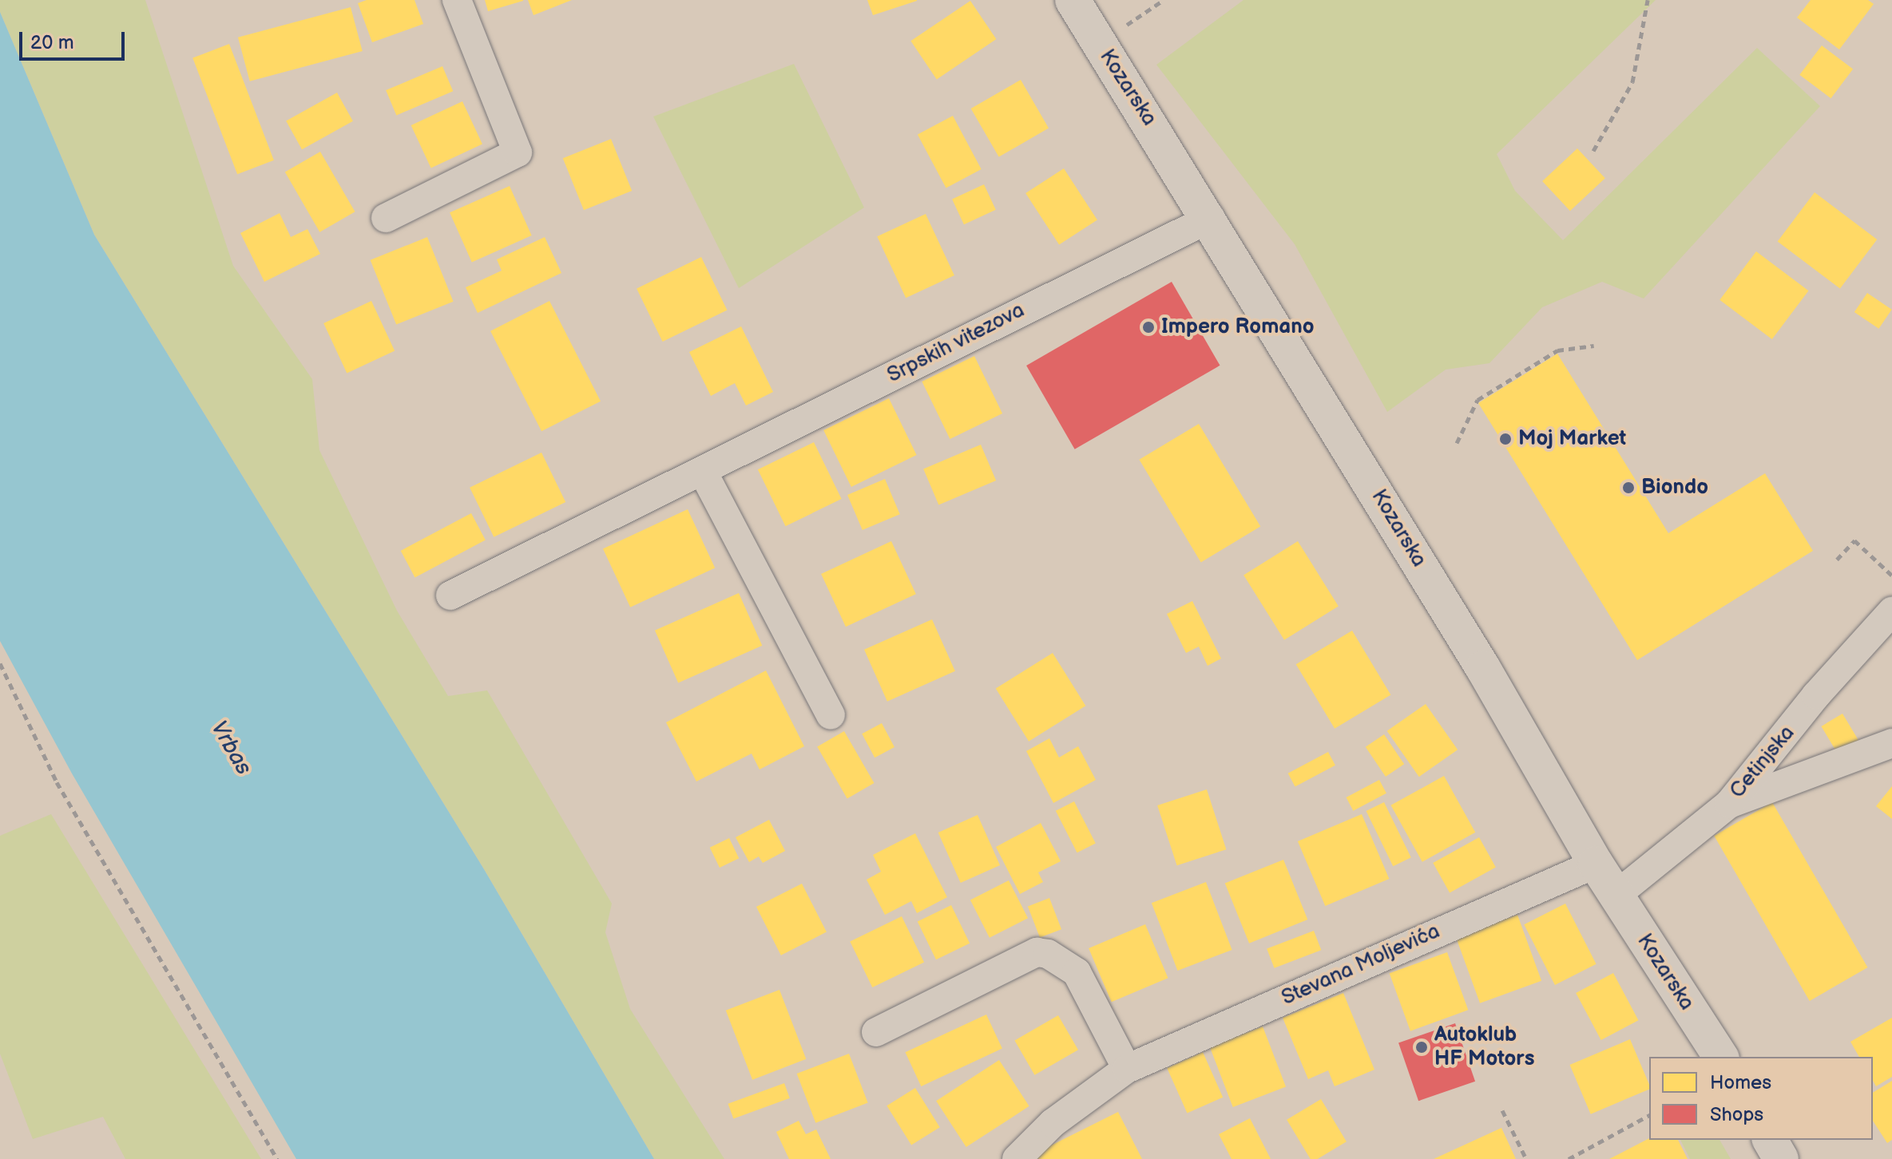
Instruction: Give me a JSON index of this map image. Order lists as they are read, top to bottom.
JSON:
{
  "streets": {
    "main road": ["Kozarska"],
    "street": ["Srpskih vitezova", "Cetinjska", "Stevana Moljevića"]
  },
  "crossings": [
    ["Kozarska", "Srpskih vitezova"],
    ["Kozarska", "Cetinjska"],
    ["Kozarska", "Stevana Moljevića"]
  ],
  "water": ["Vrbas"],
  "places": [
    "Impero Romano",
    "Moj Market",
    "Biondo",
    "Autoklub HF Motors"
  ],
  "legend": ["Homes", "Shops"],
  "scale_bar": "20 m"
}
